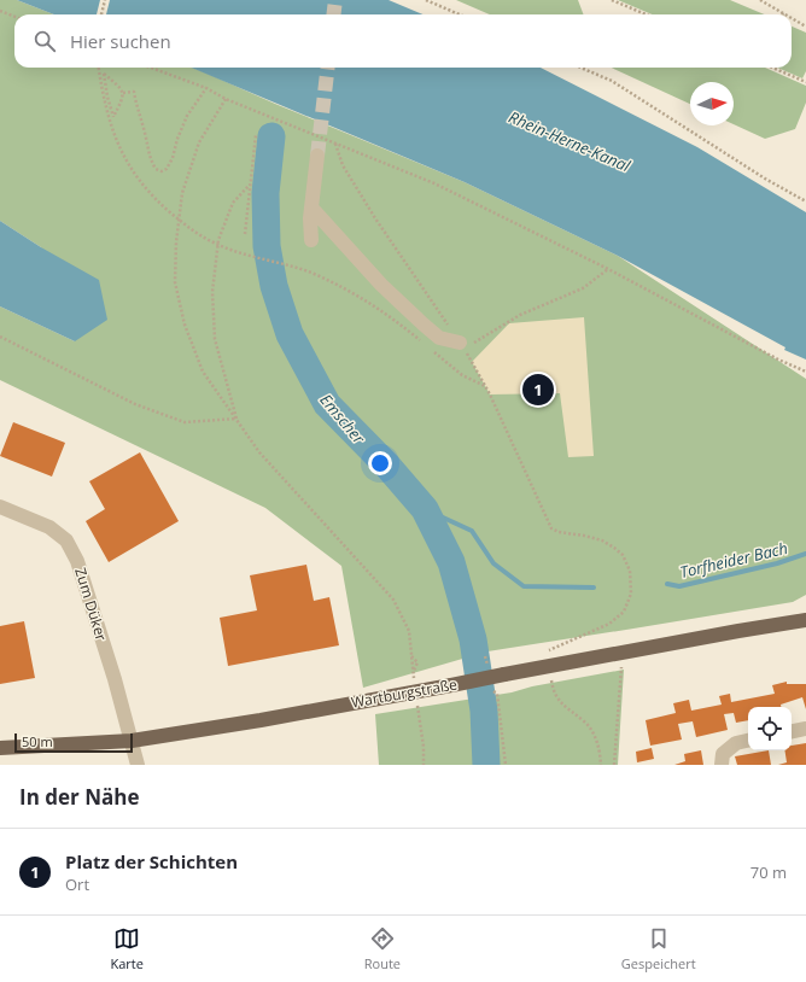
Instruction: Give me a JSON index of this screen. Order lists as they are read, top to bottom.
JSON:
{
  "streets": {
    "main road": ["Wartburgstraße"],
    "street": ["Zum Düker"]
  },
  "crossings": [
    ["Zum Düker", "Wartburgstraße"]
  ],
  "water": ["Rhein-Herne-Kanal", "Emscher", "Torfheider Bach"],
  "scale_bar": "50 m",
  "north": "right",
  "page": {
    "search": "Hier suchen",
    "pins": "1",
    "scale": "50 m",
    "heading": "In der Nähe",
    "list": [
      {
        "mark": "1",
        "name": "Platz der Schichten",
        "note": "Ort",
        "value": "70 m"
      }
    ],
    "nav": ["Karte", "Route", "Gespeichert"]
  }
}
